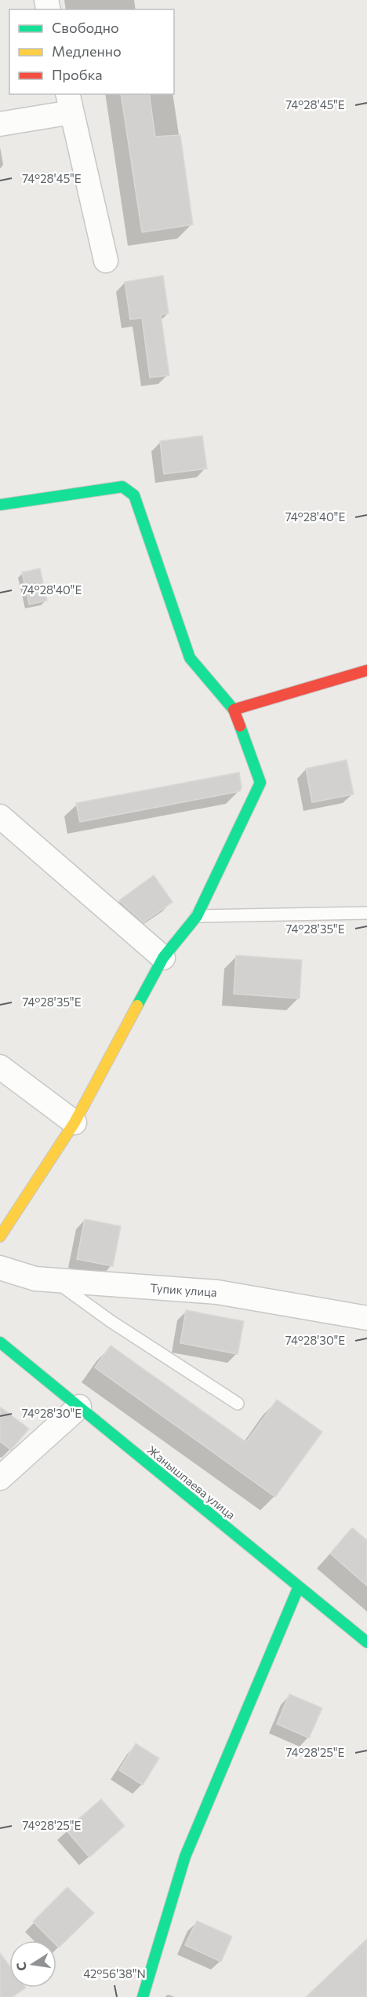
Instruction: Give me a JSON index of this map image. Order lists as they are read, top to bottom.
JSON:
{
  "streets": {
    "street": ["Тупик улица", "Жанышпаева улица"]
  },
  "legend": ["Свободно", "Медленно", "Пробка"],
  "north": "left",
  "coordinates": [
    "74°28'45\"E",
    "74°28'40\"E",
    "74°28'35\"E",
    "74°28'30\"E",
    "74°28'25\"E",
    "42°56'38\"N"
  ]
}
